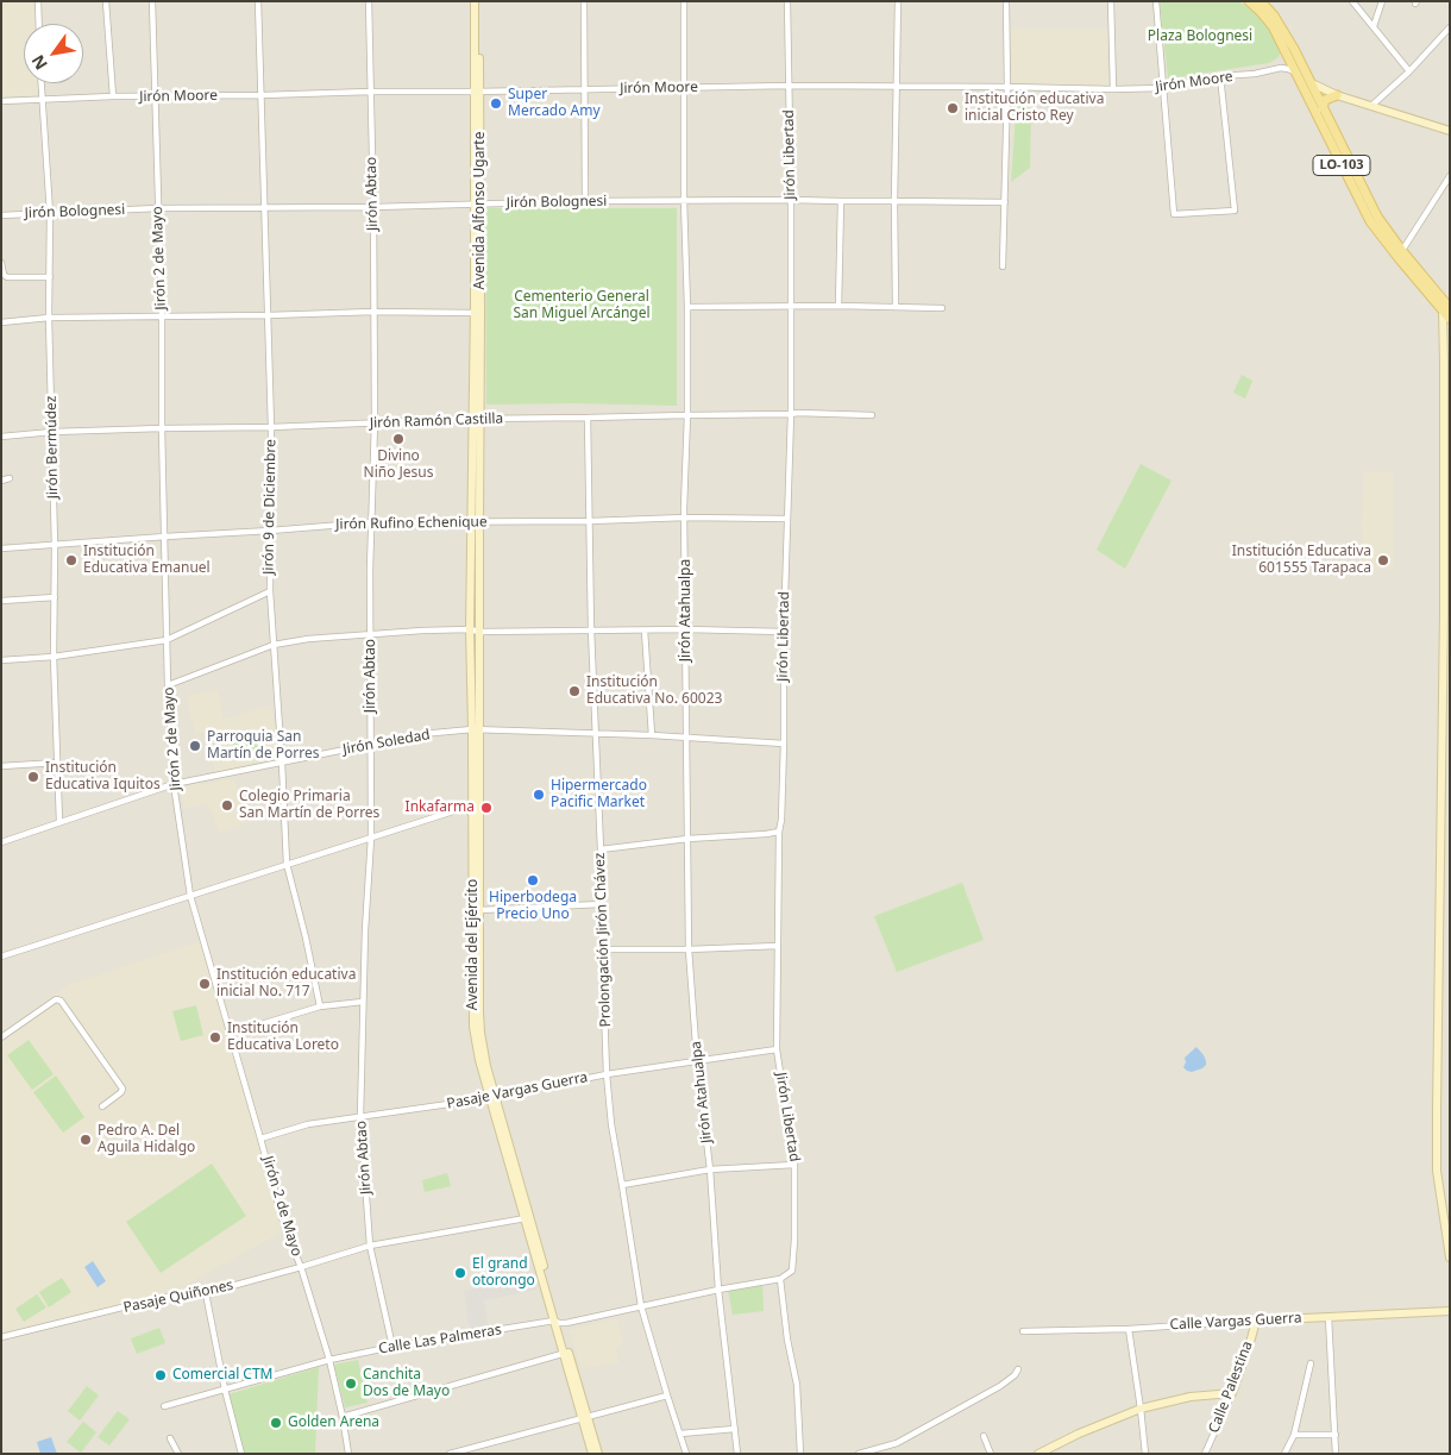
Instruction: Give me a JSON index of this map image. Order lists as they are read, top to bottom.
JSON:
{
  "streets": {
    "main road": [
      "LO-103",
      "Avenida Alfonso Ugarte",
      "Avenida del Ejército",
      "Calle Vargas Guerra",
      "Calle Palestina"
    ],
    "street": [
      "Jirón Moore",
      "Jirón Libertad",
      "Jirón Abtao",
      "Jirón Bolognesi",
      "Jirón 2 de Mayo",
      "Jirón Ramón Castilla",
      "Jirón Bermúdez",
      "Jirón 9 de Diciembre",
      "Jirón Rufino Echenique",
      "Jirón Atahualpa",
      "Jirón Soledad",
      "Prolongación Jirón Chávez",
      "Pasaje Vargas Guerra",
      "Pasaje Quiñones",
      "Calle Las Palmeras"
    ]
  },
  "crossings": [
    ["Jirón Moore", "Jirón Libertad"],
    ["Jirón Moore", "LO-103"],
    ["Jirón Moore", "Jirón Abtao"],
    ["Jirón Moore", "Avenida Alfonso Ugarte"],
    ["Jirón Moore", "Jirón 2 de Mayo"],
    ["Jirón Moore", "Jirón Bermúdez"],
    ["Jirón Moore", "Jirón 9 de Diciembre"],
    ["Jirón Moore", "Jirón Atahualpa"],
    ["Jirón Libertad", "Jirón Bolognesi"],
    ["Jirón Libertad", "Jirón Ramón Castilla"],
    ["Jirón Libertad", "Jirón Rufino Echenique"],
    ["Jirón Libertad", "Jirón Soledad"],
    ["Jirón Libertad", "Pasaje Vargas Guerra"],
    ["Jirón Libertad", "Calle Las Palmeras"],
    ["Jirón Abtao", "Jirón Bolognesi"],
    ["Jirón Abtao", "Jirón Ramón Castilla"],
    ["Jirón Abtao", "Jirón Rufino Echenique"],
    ["Jirón Abtao", "Jirón Soledad"],
    ["Jirón Abtao", "Pasaje Vargas Guerra"],
    ["Jirón Abtao", "Pasaje Quiñones"],
    ["Jirón Abtao", "Calle Las Palmeras"],
    ["Jirón Bolognesi", "Avenida Alfonso Ugarte"],
    ["Jirón Bolognesi", "Jirón 2 de Mayo"],
    ["Jirón Bolognesi", "Jirón Bermúdez"],
    ["Jirón Bolognesi", "Jirón 9 de Diciembre"],
    ["Jirón Bolognesi", "Jirón Atahualpa"],
    ["Avenida Alfonso Ugarte", "Jirón Ramón Castilla"],
    ["Avenida Alfonso Ugarte", "Avenida del Ejército"],
    ["Jirón 2 de Mayo", "Jirón Ramón Castilla"],
    ["Jirón 2 de Mayo", "Jirón Rufino Echenique"],
    ["Jirón 2 de Mayo", "Jirón Soledad"],
    ["Jirón 2 de Mayo", "Pasaje Vargas Guerra"],
    ["Jirón 2 de Mayo", "Pasaje Quiñones"],
    ["Jirón 2 de Mayo", "Calle Las Palmeras"],
    ["Jirón Ramón Castilla", "Jirón Bermúdez"],
    ["Jirón Ramón Castilla", "Jirón 9 de Diciembre"],
    ["Jirón Ramón Castilla", "Jirón Atahualpa"],
    ["Jirón Ramón Castilla", "Prolongación Jirón Chávez"],
    ["Jirón Ramón Castilla", "Avenida del Ejército"],
    ["Jirón Bermúdez", "Jirón Rufino Echenique"],
    ["Jirón Bermúdez", "Jirón Soledad"],
    ["Jirón 9 de Diciembre", "Jirón Rufino Echenique"],
    ["Jirón 9 de Diciembre", "Jirón Soledad"],
    ["Jirón Rufino Echenique", "Jirón Atahualpa"],
    ["Jirón Rufino Echenique", "Prolongación Jirón Chávez"],
    ["Jirón Rufino Echenique", "Avenida del Ejército"],
    ["Jirón Atahualpa", "Jirón Soledad"],
    ["Jirón Atahualpa", "Pasaje Vargas Guerra"],
    ["Jirón Atahualpa", "Calle Las Palmeras"],
    ["Jirón Soledad", "Prolongación Jirón Chávez"],
    ["Jirón Soledad", "Avenida del Ejército"],
    ["Prolongación Jirón Chávez", "Pasaje Vargas Guerra"],
    ["Prolongación Jirón Chávez", "Calle Las Palmeras"],
    ["Avenida del Ejército", "Pasaje Vargas Guerra"],
    ["Avenida del Ejército", "Pasaje Quiñones"],
    ["Avenida del Ejército", "Calle Las Palmeras"],
    ["Calle Vargas Guerra", "Calle Palestina"]
  ],
  "parks": ["Plaza Bolognesi", "Cementerio General San Miguel Arcángel"],
  "places": [
    "Super Mercado Amy",
    "Institución educativa inicial Cristo Rey",
    "Divino Niño Jesus",
    "Institución Educativa Emanuel",
    "Institución Educativa 601555 Tarapaca",
    "Institución Educativa No. 60023",
    "Parroquia San Martín de Porres",
    "Institución Educativa Iquitos",
    "Hipermercado Pacific Market",
    "Colegio Primaria San Martín de Porres",
    "Inkafarma",
    "Hiperbodega Precio Uno",
    "Institución educativa inicial No. 717",
    "Institución Educativa Loreto",
    "Pedro A. Del Aguila Hidalgo",
    "El grand otorongo",
    "Comercial CTM",
    "Canchita Dos de Mayo",
    "Golden Arena"
  ],
  "north": "bottom left"
}
